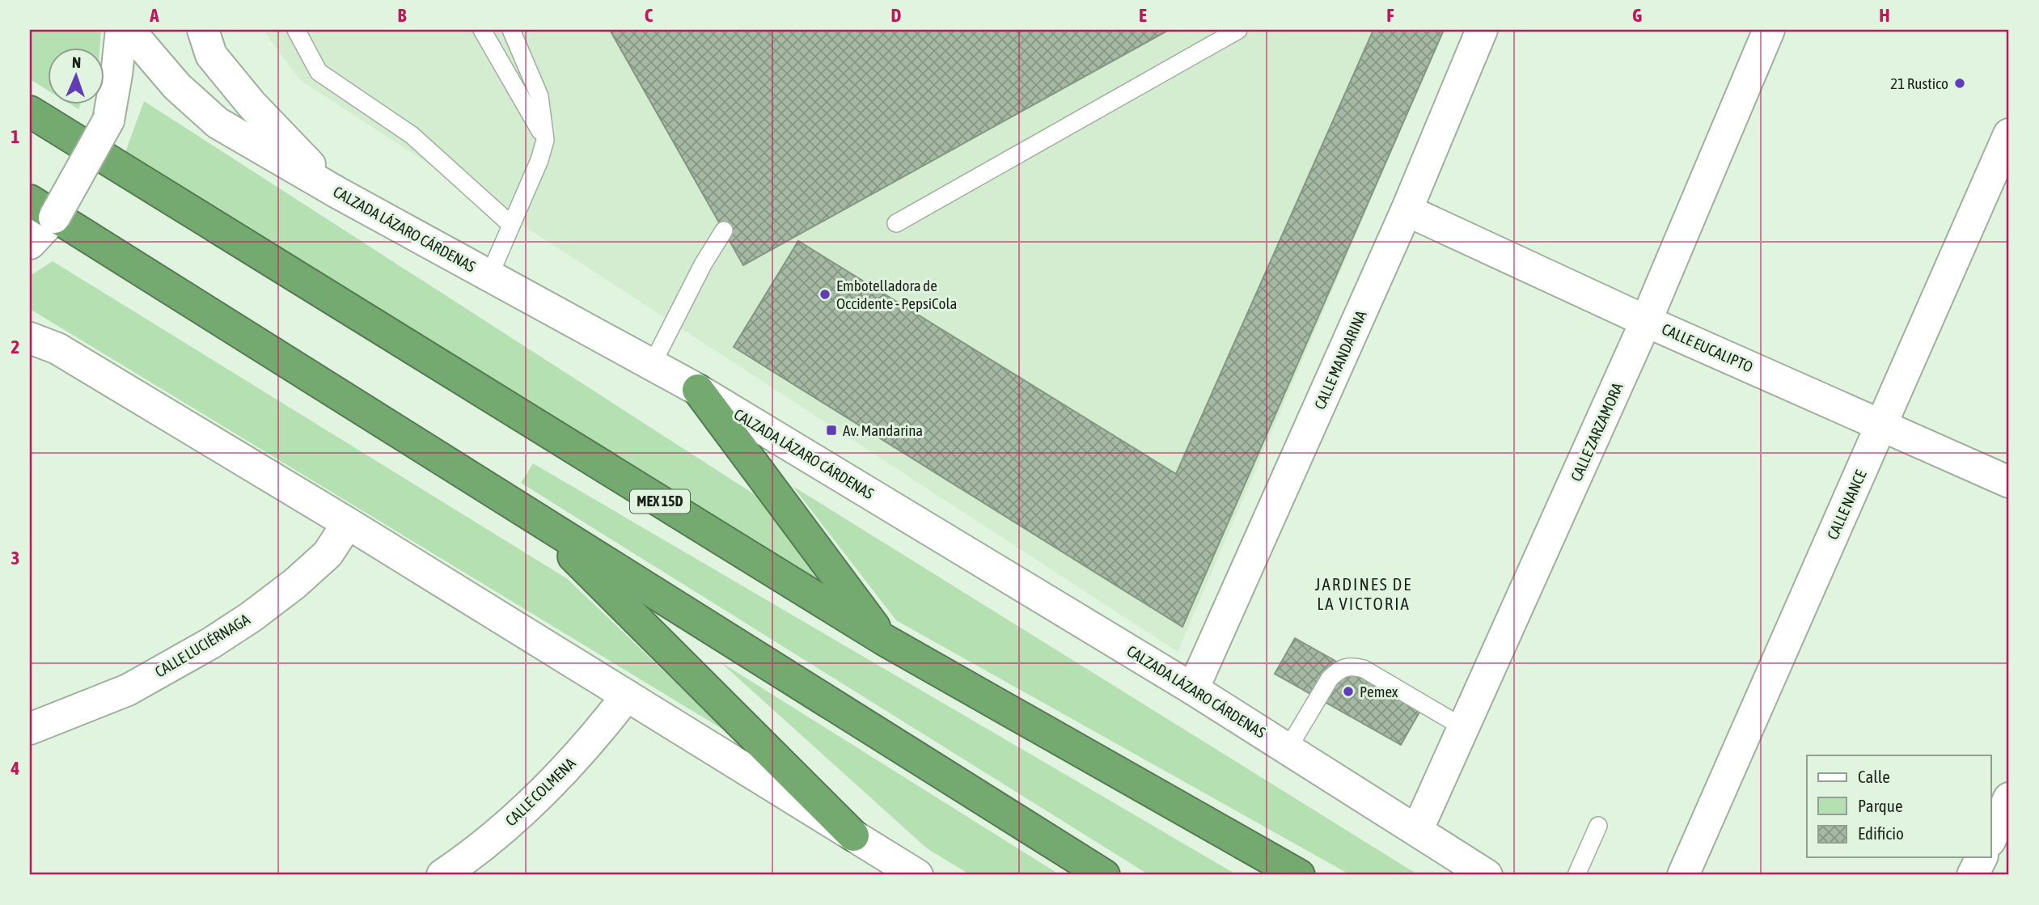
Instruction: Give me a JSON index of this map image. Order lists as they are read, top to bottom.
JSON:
{
  "streets": {
    "highway": ["MEX 15D"],
    "street": [
      "CALZADA LÁZARO CÁRDENAS",
      "CALLE EUCALIPTO",
      "CALLE MANDARINA",
      "CALLE ZARZAMORA",
      "CALLE NANCE",
      "CALLE LUCIÉRNAGA",
      "CALLE COLMENA"
    ]
  },
  "crossings": [
    ["CALZADA LÁZARO CÁRDENAS", "CALLE MANDARINA"],
    ["CALZADA LÁZARO CÁRDENAS", "CALLE ZARZAMORA"],
    ["CALLE EUCALIPTO", "CALLE MANDARINA"],
    ["CALLE EUCALIPTO", "CALLE ZARZAMORA"],
    ["CALLE EUCALIPTO", "CALLE NANCE"]
  ],
  "districts": ["JARDINES DE LA VICTORIA"],
  "places": {
    "other": ["21 Rustico", "Embotelladora de Occidente - PepsiCola", "Pemex"],
    "transit": ["Av. Mandarina"]
  },
  "legend": ["Calle", "Parque", "Edificio"],
  "north": "top",
  "grid": {
    "columns": [
      "A",
      "B",
      "C",
      "D",
      "E",
      "F",
      "G",
      "H"
    ],
    "rows": [
      "1",
      "2",
      "3",
      "4"
    ]
  }
}
